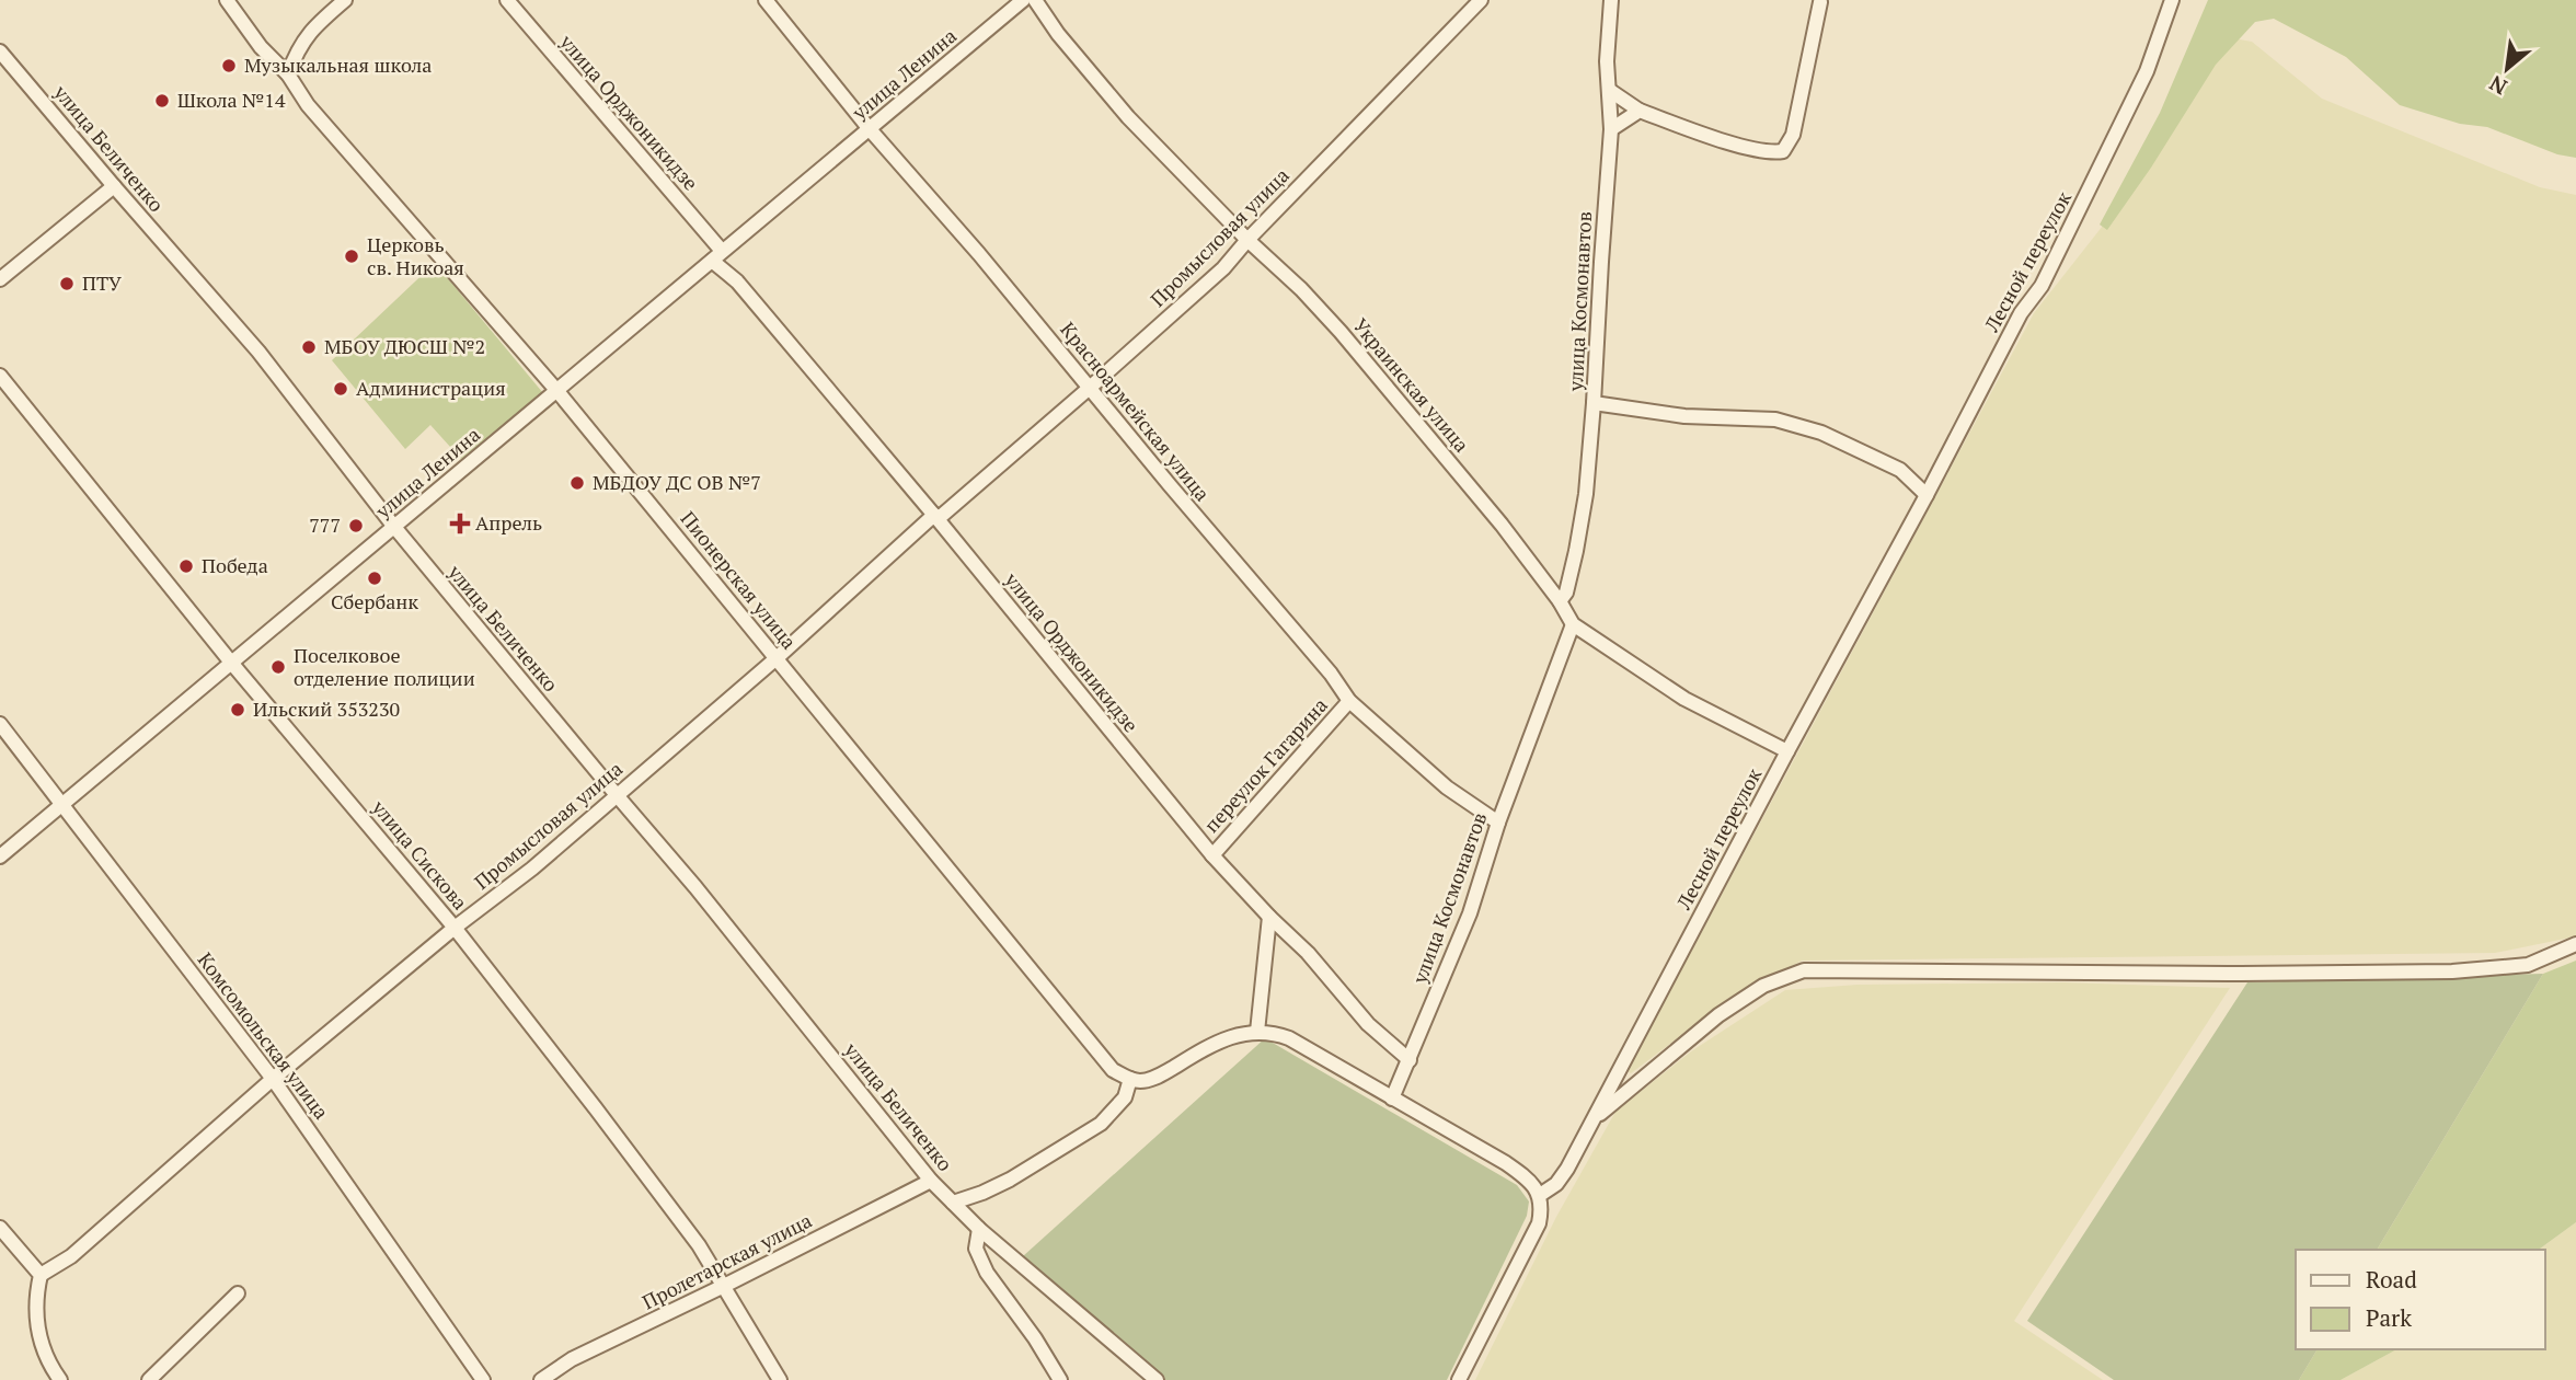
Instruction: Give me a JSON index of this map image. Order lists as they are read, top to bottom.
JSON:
{
  "streets": {
    "street": [
      "улица Ленина",
      "улица Орджоникидзе",
      "улица Беличенко",
      "Промысловая улица",
      "Лесной переулок",
      "улица Космонавтов",
      "Украинская улица",
      "Красноармейская улица",
      "Пионерская улица",
      "переулок Гагарина",
      "улица Сискова",
      "Комсомольская улица",
      "Пролетарская улица"
    ]
  },
  "crossings": [
    ["улица Ленина", "улица Орджоникидзе"],
    ["улица Ленина", "улица Беличенко"],
    ["улица Ленина", "Красноармейская улица"],
    ["улица Ленина", "Пионерская улица"],
    ["улица Ленина", "улица Сискова"],
    ["улица Ленина", "Комсомольская улица"],
    ["улица Орджоникидзе", "Промысловая улица"],
    ["улица Орджоникидзе", "улица Космонавтов"],
    ["улица Орджоникидзе", "переулок Гагарина"],
    ["улица Беличенко", "Промысловая улица"],
    ["улица Беличенко", "Пролетарская улица"],
    ["Промысловая улица", "Украинская улица"],
    ["Промысловая улица", "Красноармейская улица"],
    ["Промысловая улица", "Пионерская улица"],
    ["Промысловая улица", "улица Сискова"],
    ["Промысловая улица", "Комсомольская улица"],
    ["Лесной переулок", "Украинская улица"],
    ["улица Космонавтов", "Украинская улица"],
    ["улица Космонавтов", "Красноармейская улица"],
    ["Красноармейская улица", "переулок Гагарина"],
    ["улица Сискова", "Пролетарская улица"]
  ],
  "places": {
    "other": [
      "Музыкальная школа",
      "Школа №14",
      "Церковь св. Никоая",
      "ПТУ",
      "МБОУ ДЮСШ №2",
      "Администрация",
      "МБДОУ ДС ОВ №7",
      "777",
      "Победа",
      "Сбербанк",
      "Поселковое отделение полиции",
      "Ильский 353230"
    ],
    "health": ["Апрель"]
  },
  "legend": ["Road", "Park"],
  "north": "bottom left"
}
